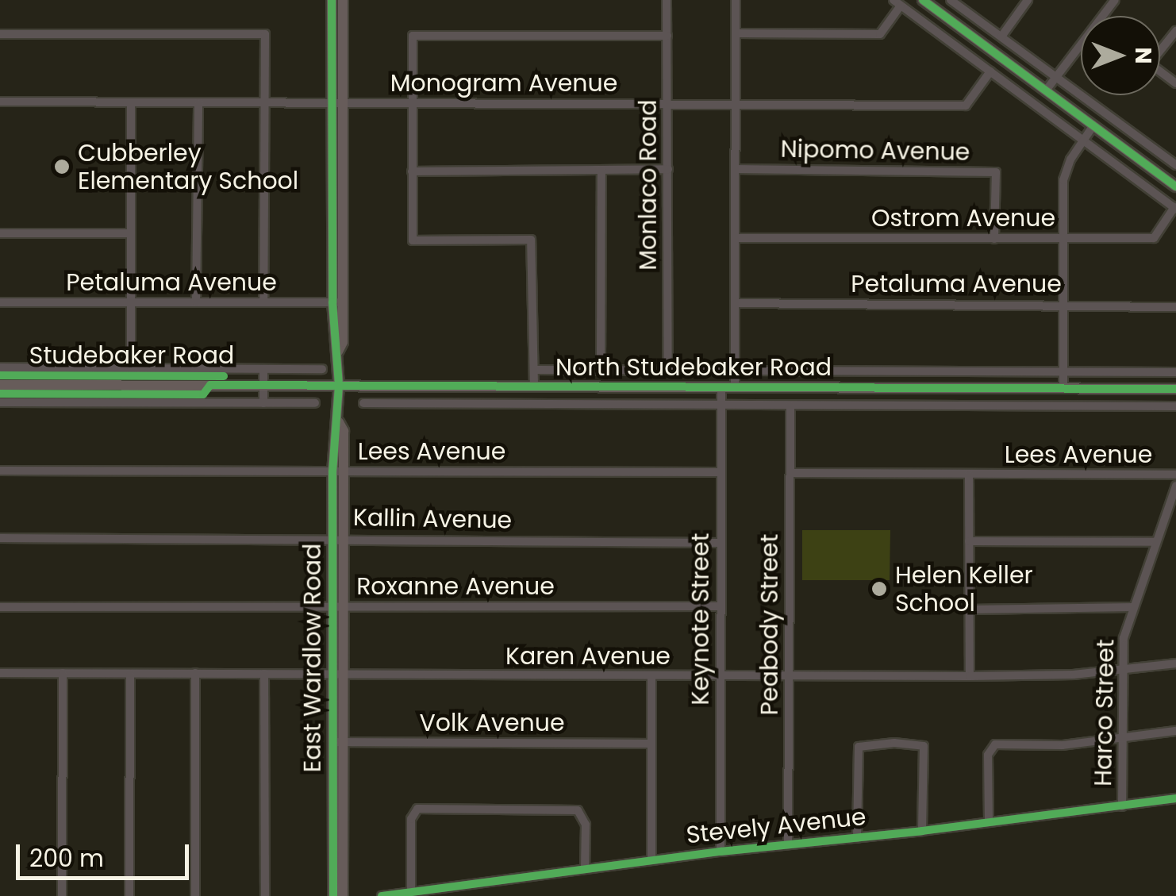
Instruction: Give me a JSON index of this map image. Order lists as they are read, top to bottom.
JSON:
{
  "streets": {
    "main road": ["North Studebaker Road", "East Wardlow Road"],
    "street": [
      "Monogram Avenue",
      "Nipomo Avenue",
      "Monlaco Road",
      "Ostrom Avenue",
      "Petaluma Avenue",
      "Lees Avenue",
      "Kallin Avenue",
      "Roxanne Avenue",
      "Keynote Street",
      "Peabody Street",
      "Karen Avenue",
      "Harco Street",
      "Volk Avenue",
      "Stevely Avenue"
    ],
    "cycle path": ["Studebaker Road"]
  },
  "crossings": [
    ["Monogram Avenue", "Monlaco Road"],
    ["Monogram Avenue", "East Wardlow Road"],
    ["Nipomo Avenue", "Ostrom Avenue"],
    ["Monlaco Road", "North Studebaker Road"],
    ["Petaluma Avenue", "East Wardlow Road"],
    ["North Studebaker Road", "Keynote Street"],
    ["North Studebaker Road", "Peabody Street"],
    ["North Studebaker Road", "East Wardlow Road"],
    ["Lees Avenue", "Keynote Street"],
    ["Lees Avenue", "Peabody Street"],
    ["Lees Avenue", "East Wardlow Road"],
    ["Kallin Avenue", "Keynote Street"],
    ["Kallin Avenue", "East Wardlow Road"],
    ["Roxanne Avenue", "Keynote Street"],
    ["Roxanne Avenue", "East Wardlow Road"],
    ["Keynote Street", "Karen Avenue"],
    ["Keynote Street", "Stevely Avenue"],
    ["Peabody Street", "Karen Avenue"],
    ["Peabody Street", "Stevely Avenue"],
    ["Karen Avenue", "East Wardlow Road"],
    ["Karen Avenue", "Harco Street"],
    ["East Wardlow Road", "Volk Avenue"],
    ["Harco Street", "Stevely Avenue"]
  ],
  "places": ["Cubberley Elementary School", "Helen Keller School"],
  "scale_bar": "200 m",
  "north": "right"
}
